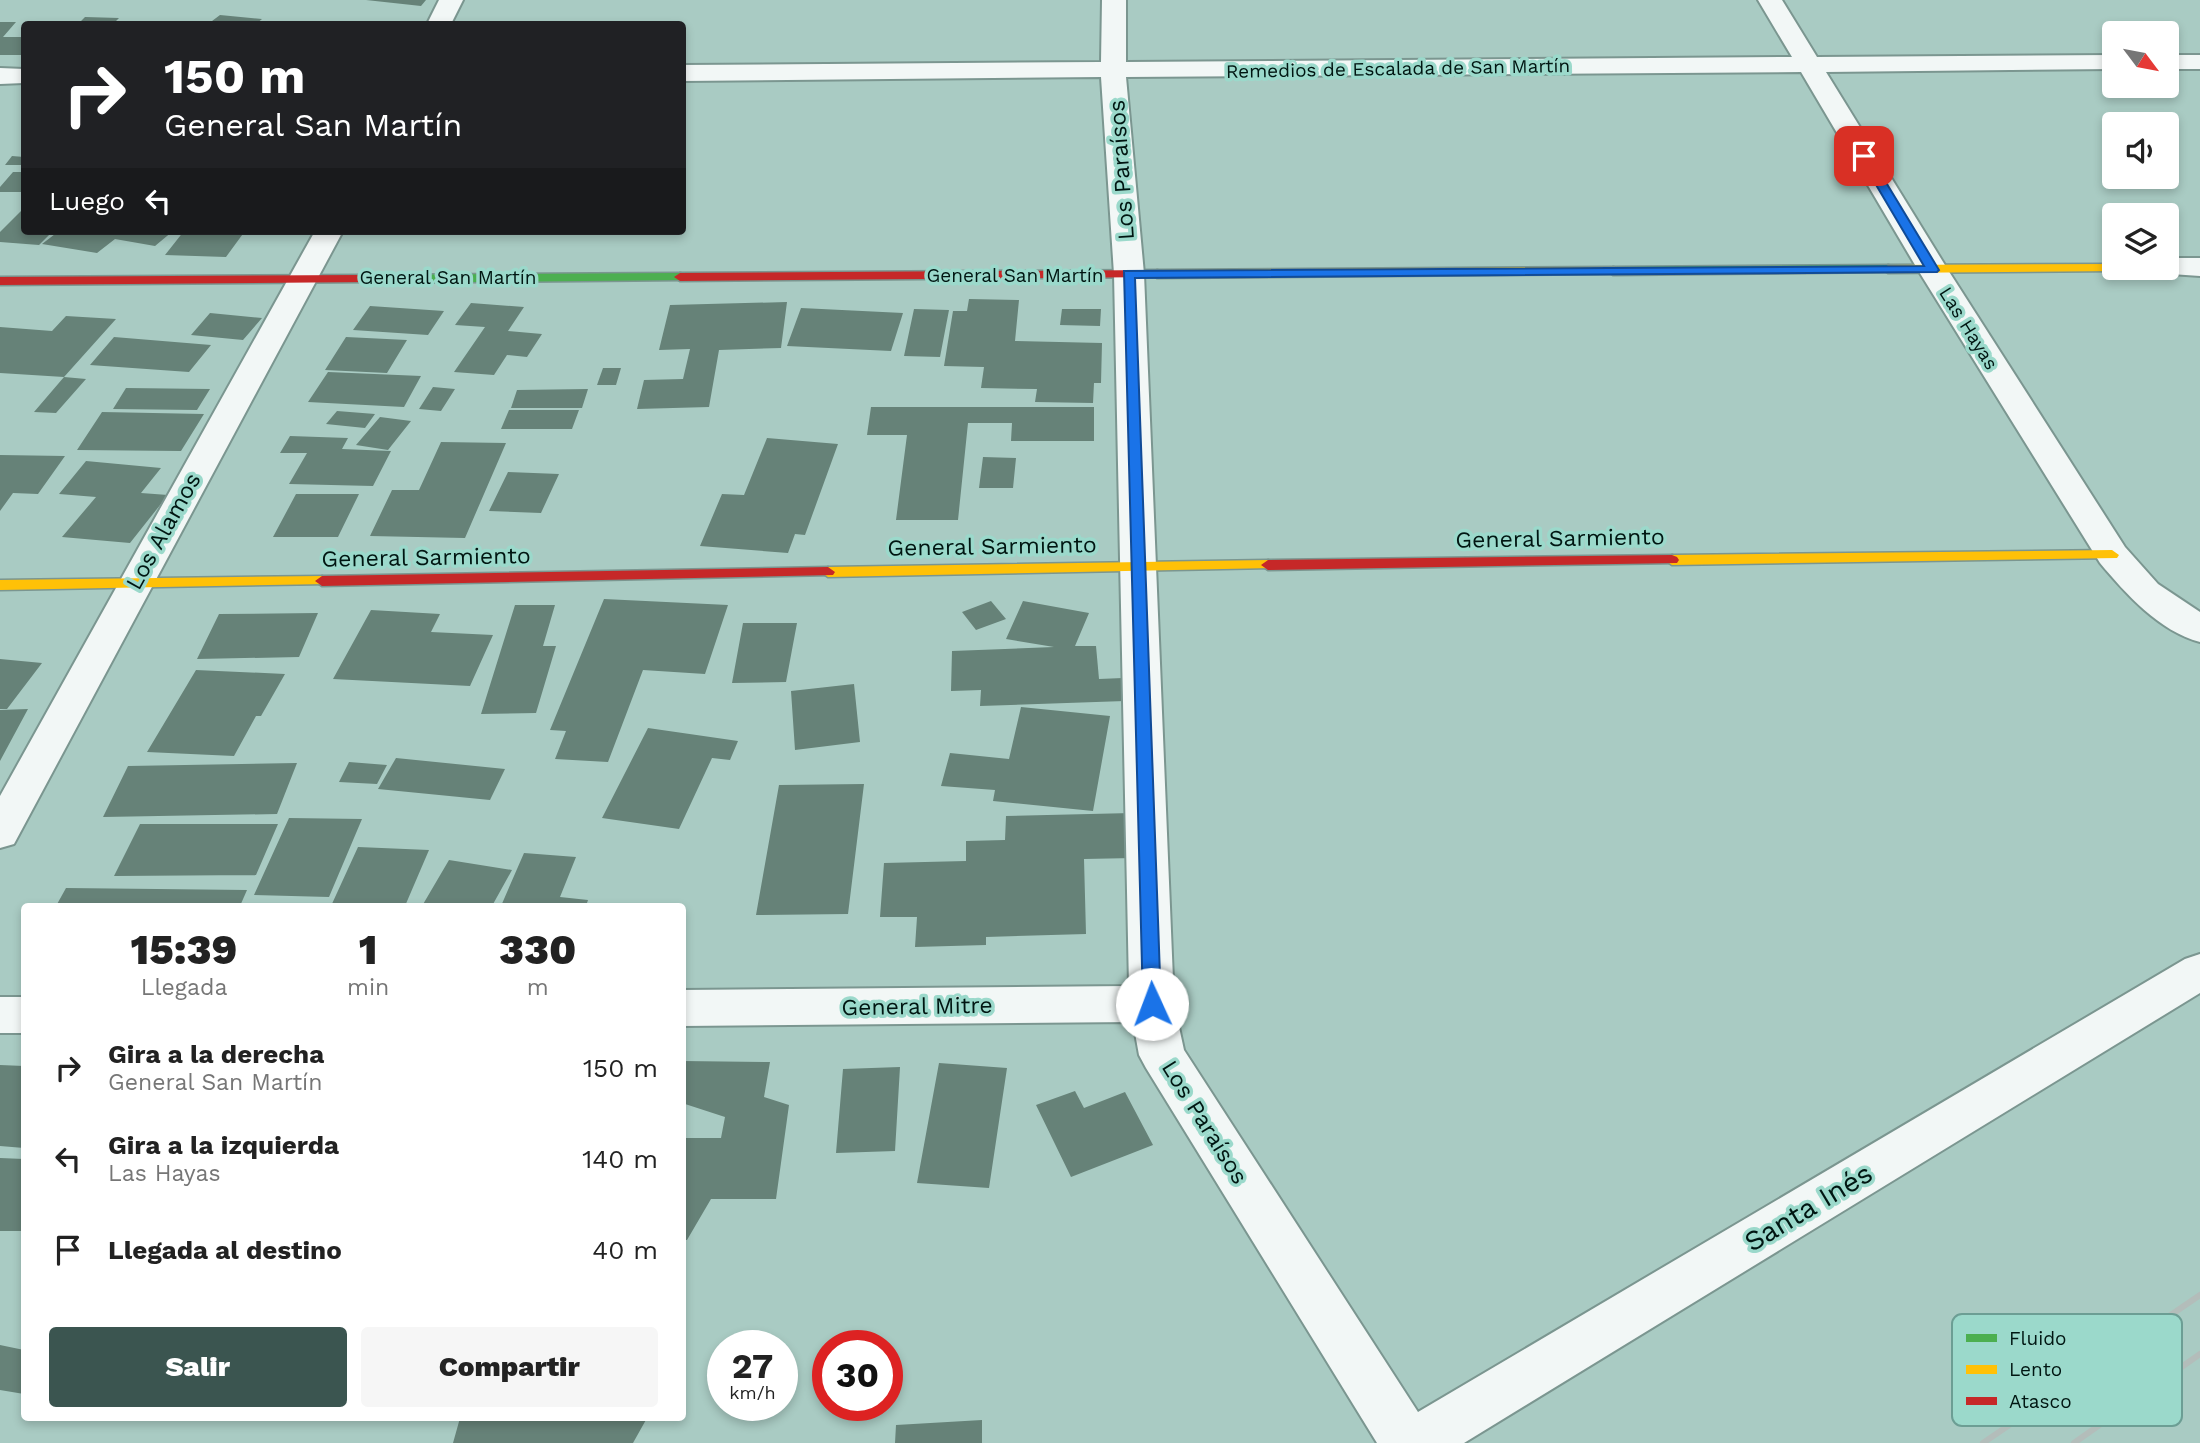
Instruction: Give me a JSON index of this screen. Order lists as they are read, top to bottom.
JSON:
{
  "streets": {
    "street": [
      "Remedios de Escalada de San Martín",
      "Los Paraísos",
      "General San Martín",
      "Las Hayas",
      "Los Alamos",
      "General Sarmiento",
      "General Mitre",
      "Santa Inés"
    ]
  },
  "crossings": [
    ["Remedios de Escalada de San Martín", "Los Paraísos"],
    ["Remedios de Escalada de San Martín", "Las Hayas"],
    ["Los Paraísos", "General San Martín"],
    ["Los Paraísos", "General Sarmiento"],
    ["Los Paraísos", "General Mitre"],
    ["General San Martín", "Las Hayas"],
    ["General San Martín", "Los Alamos"],
    ["Las Hayas", "General Sarmiento"],
    ["Los Alamos", "General Sarmiento"]
  ],
  "legend": ["Fluido", "Lento", "Atasco"],
  "north": "bottom right",
  "page": {
    "turn": ["150 m", "General San Martín"],
    "then": "Luego",
    "eta": [
      "15:39",
      "Llegada",
      "1",
      "min",
      "330",
      "m"
    ],
    "list": [
      {
        "name": "Gira a la derecha",
        "note": "General San Martín",
        "value": "150 m"
      },
      {
        "name": "Gira a la izquierda",
        "note": "Las Hayas",
        "value": "140 m"
      },
      {
        "name": "Llegada al destino",
        "value": "40 m"
      }
    ],
    "buttons": ["Salir", "Compartir"],
    "speed": "27 km/h",
    "limit": "30"
  }
}
